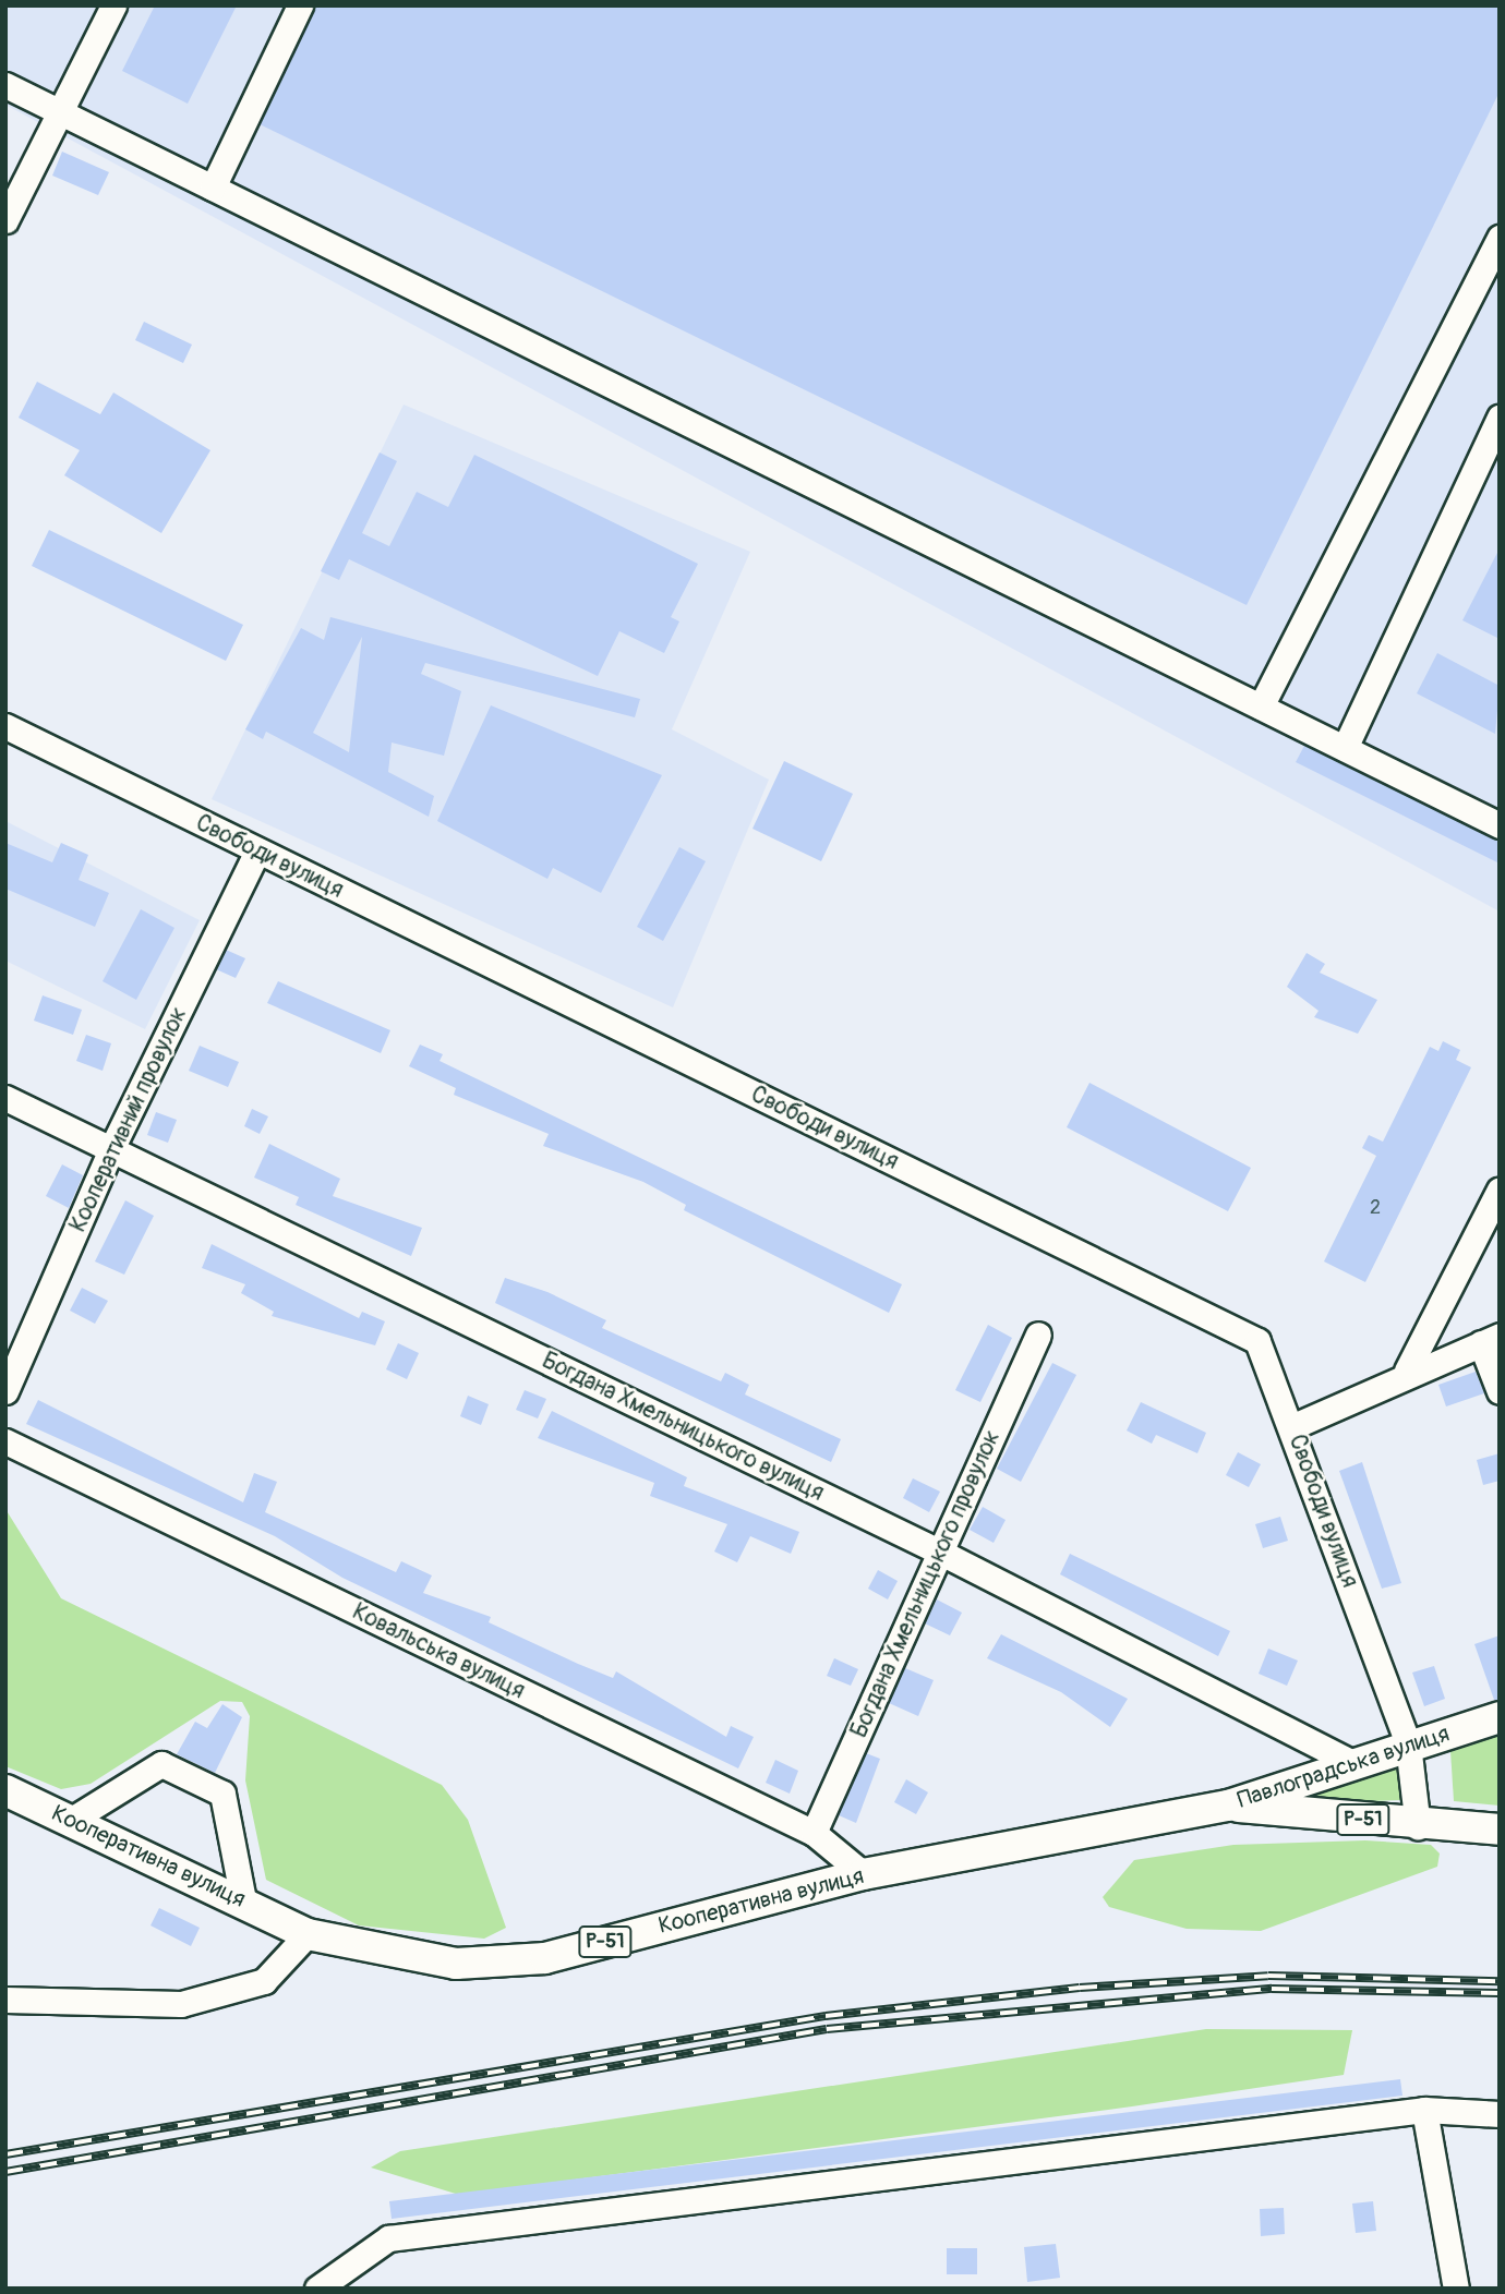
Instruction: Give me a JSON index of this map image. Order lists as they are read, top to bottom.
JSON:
{
  "streets": {
    "main road": ["Павлоградська вулиця", "Р-51", "Кооперативна вулиця"],
    "street": [
      "Свободи вулиця",
      "Кооперативний провулок",
      "Богдана Хмельницького вулиця",
      "Богдана Хмельницького провулок",
      "Ковальська вулиця"
    ]
  },
  "crossings": [
    ["Свободи вулиця", "Кооперативний провулок"],
    ["Свободи вулиця", "Павлоградська вулиця"],
    ["Кооперативний провулок", "Богдана Хмельницького вулиця"],
    ["Богдана Хмельницького вулиця", "Богдана Хмельницького провулок"],
    ["Богдана Хмельницького вулиця", "Павлоградська вулиця"],
    ["Богдана Хмельницького провулок", "Ковальська вулиця"],
    ["Ковальська вулиця", "Кооперативна вулиця"],
    ["Павлоградська вулиця", "Кооперативна вулиця"]
  ],
  "house_numbers": ["2"]
}
